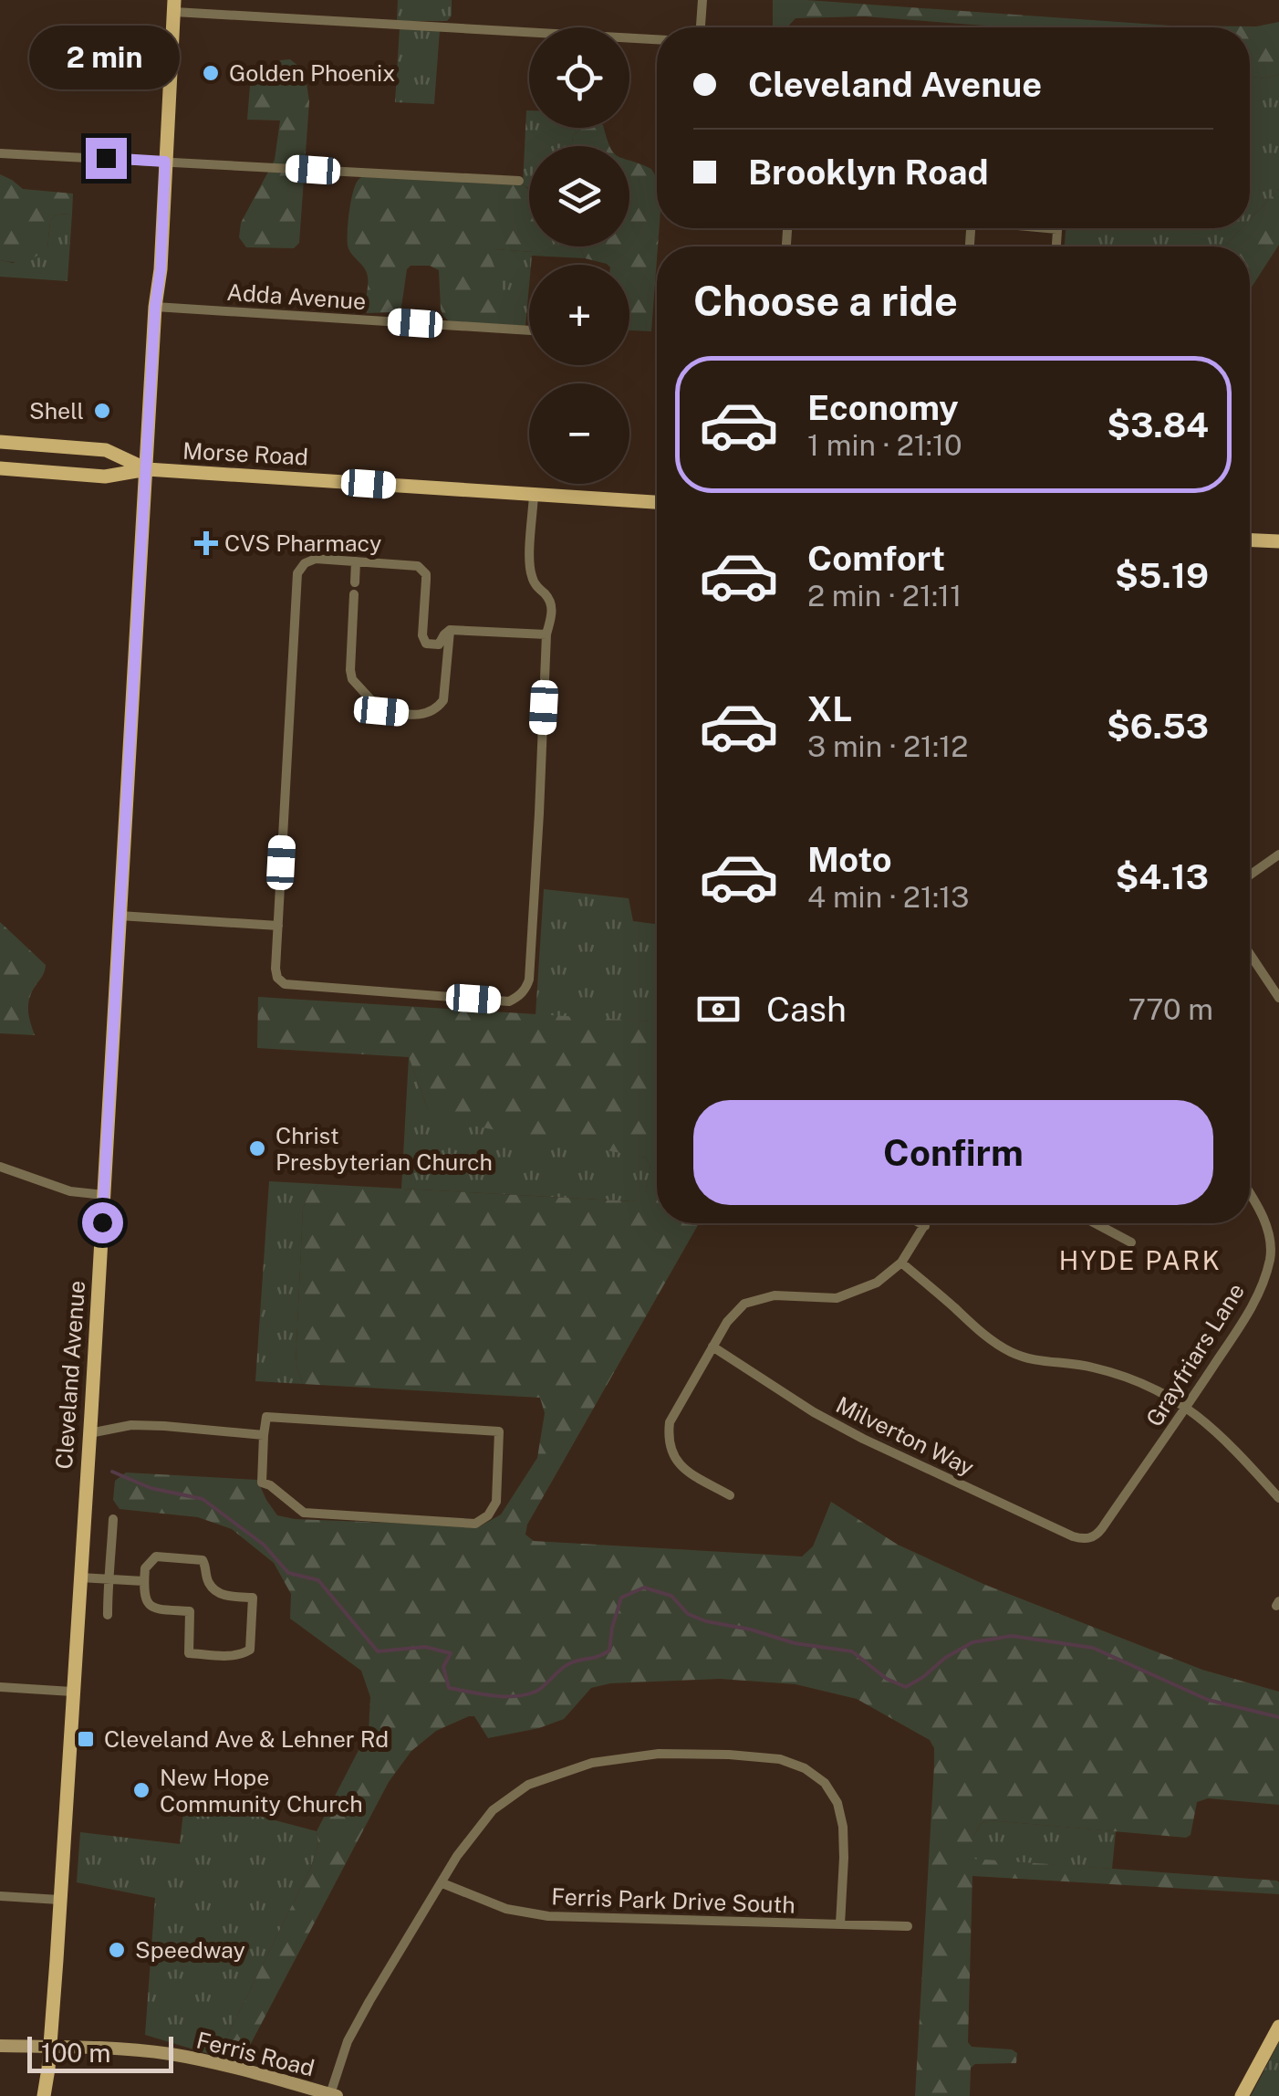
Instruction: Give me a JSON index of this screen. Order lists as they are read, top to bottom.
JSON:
{
  "streets": {
    "main road": ["Morse Road", "Cleveland Avenue", "Ferris Road"],
    "street": [
      "Adda Avenue",
      "Grayfriars Lane",
      "Milverton Way",
      "Ferris Park Drive South"
    ]
  },
  "crossings": [
    ["Adda Avenue", "Cleveland Avenue"],
    ["Morse Road", "Cleveland Avenue"],
    ["Grayfriars Lane", "Milverton Way"],
    ["Cleveland Avenue", "Ferris Road"]
  ],
  "districts": ["HYDE PARK"],
  "places": {
    "other": [
      "Golden Phoenix",
      "Shell",
      "Christ Presbyterian Church",
      "New Hope Community Church",
      "Speedway"
    ],
    "health": ["CVS Pharmacy"],
    "transit": ["Cleveland Ave & Lehner Rd"]
  },
  "scale_bar": "100 m",
  "page": {
    "bubble": "2 min",
    "map_buttons": ["+", "−"],
    "banner": ["Cleveland Avenue", "Brooklyn Road"],
    "heading": "Choose a ride",
    "list": [
      {
        "name": "Economy",
        "note": "1 min · 21:10",
        "value": "$3.84"
      },
      {
        "name": "Comfort",
        "note": "2 min · 21:11",
        "value": "$5.19"
      },
      {
        "name": "XL",
        "note": "3 min · 21:12",
        "value": "$6.53"
      },
      {
        "name": "Moto",
        "note": "4 min · 21:13",
        "value": "$4.13"
      }
    ],
    "pay": ["Cash", "770 m"],
    "buttons": "Confirm",
    "scale": "100 m"
  }
}
